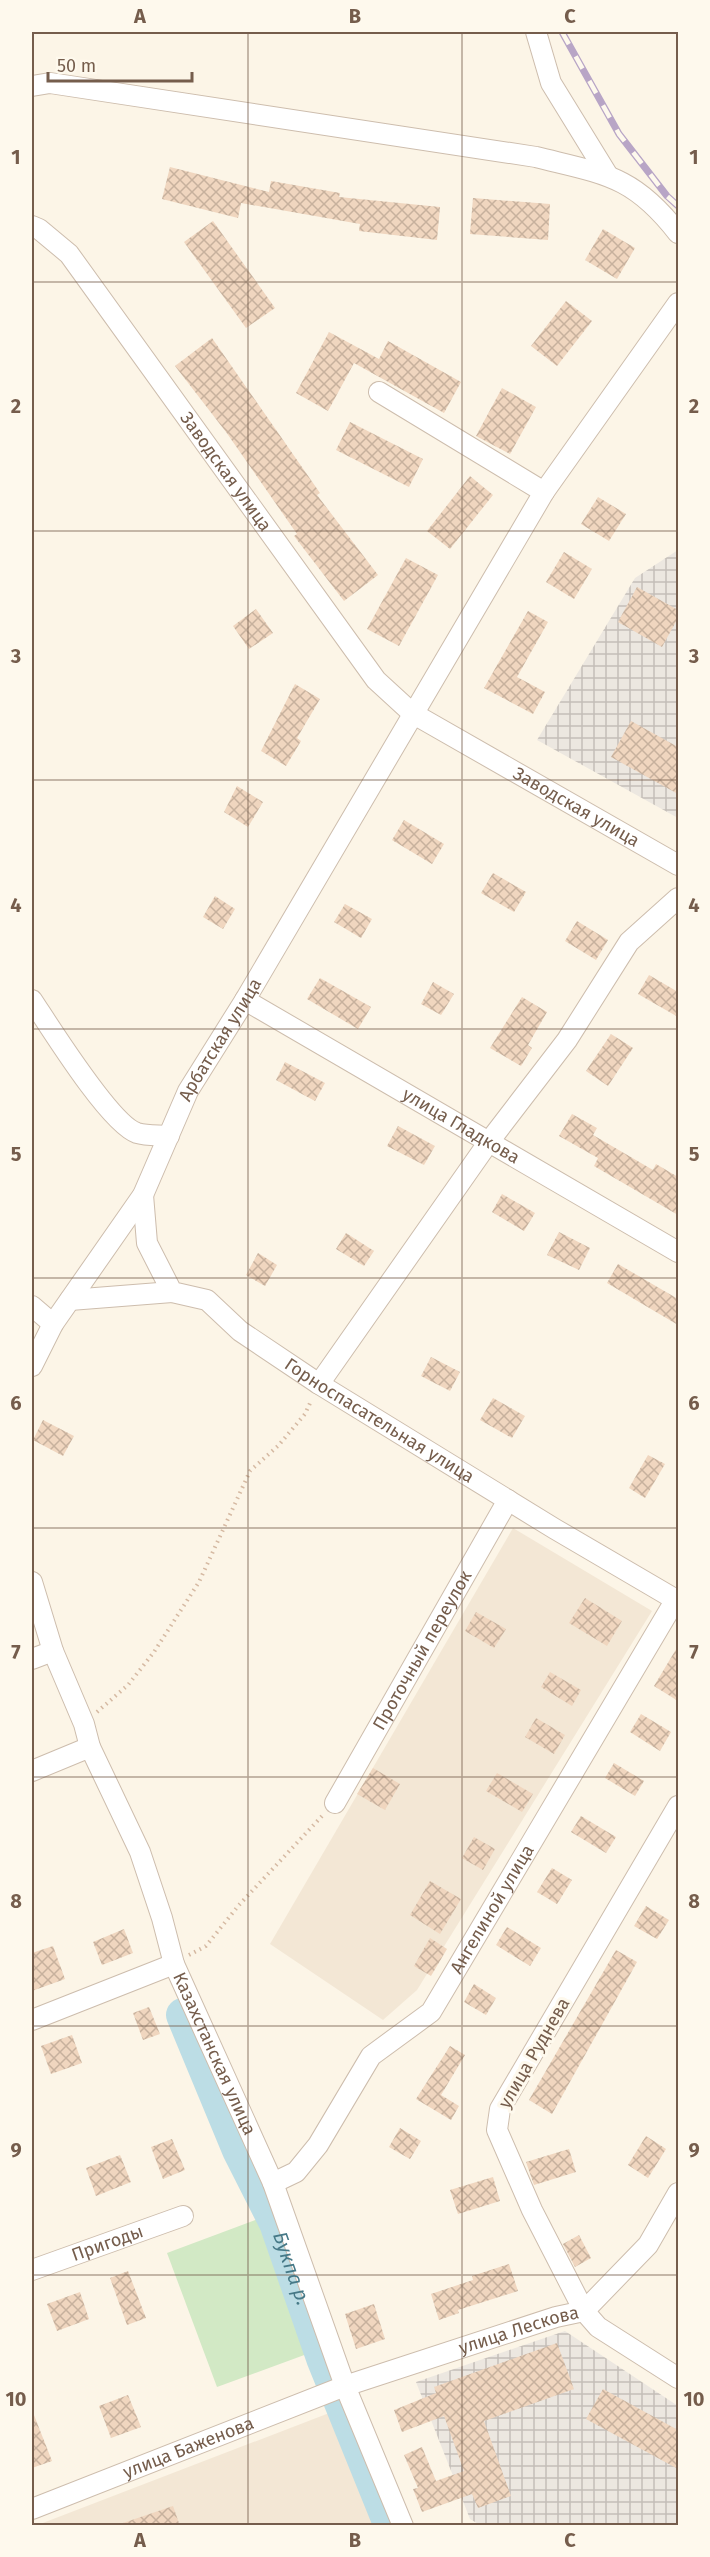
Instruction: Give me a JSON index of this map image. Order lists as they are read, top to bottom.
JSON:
{
  "streets": {
    "street": [
      "Заводская улица",
      "Арбатская улица",
      "улица Гладкова",
      "Горноспасательная улица",
      "Проточный переулок",
      "Ангелиной улица",
      "улица Руднева",
      "Казахстанская улица",
      "Пригоды",
      "улица Лескова",
      "улица Баженова"
    ]
  },
  "crossings": [
    ["Заводская улица", "Арбатская улица"],
    ["Арбатская улица", "улица Гладкова"],
    ["Арбатская улица", "Горноспасательная улица"],
    ["Горноспасательная улица", "Проточный переулок"],
    ["Горноспасательная улица", "Ангелиной улица"],
    ["Ангелиной улица", "Казахстанская улица"],
    ["улица Руднева", "улица Лескова"],
    ["Казахстанская улица", "улица Лескова"],
    ["Казахстанская улица", "улица Баженова"],
    ["улица Лескова", "улица Баженова"]
  ],
  "water": ["Букпа р."],
  "scale_bar": "50 m",
  "grid": {
    "columns": ["A", "B", "C"],
    "rows": [
      "1",
      "2",
      "3",
      "4",
      "5",
      "6",
      "7",
      "8",
      "9",
      "10"
    ]
  }
}
